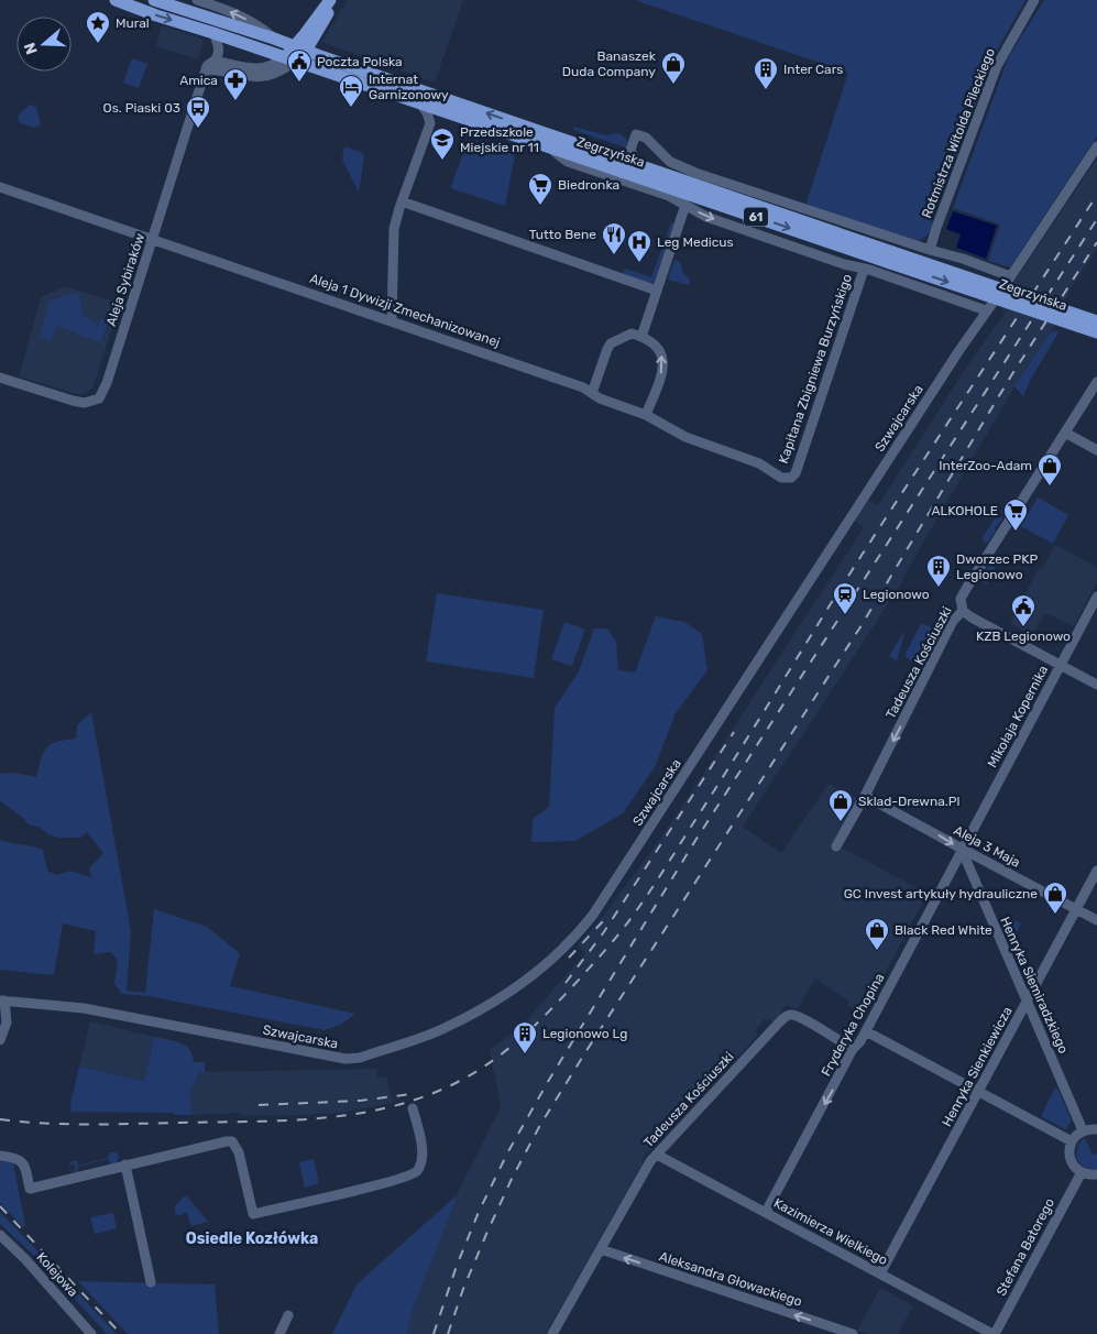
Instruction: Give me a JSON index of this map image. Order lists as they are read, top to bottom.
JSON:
{
  "streets": {
    "main road": ["Zegrzyńska", "61"],
    "street": [
      "Rotmistrza Witolda Pileckiego",
      "Aleja Sybiraków",
      "Aleja 1 Dywizji Zmechanizowanej",
      "Kapitana Zbigniewa Burzyńskigo",
      "Szwajcarska",
      "Tadeusza Kościuszki",
      "Mikołaja Kopernika",
      "Aleja 3 Maja",
      "Henryka Siemiradzkiego",
      "Fryderyka Chopina",
      "Henryka Sienkiewicza",
      "Kazimierza Wielkiego",
      "Stefana Batorego",
      "Kolejowa",
      "Aleksandra Głowackiego"
    ]
  },
  "crossings": [
    ["Aleja Sybiraków", "Aleja 1 Dywizji Zmechanizowanej"],
    ["Aleja 1 Dywizji Zmechanizowanej", "Kapitana Zbigniewa Burzyńskigo"],
    ["Tadeusza Kościuszki", "Aleja 3 Maja"],
    ["Tadeusza Kościuszki", "Fryderyka Chopina"],
    ["Tadeusza Kościuszki", "Kazimierza Wielkiego"],
    ["Tadeusza Kościuszki", "Aleksandra Głowackiego"],
    ["Mikołaja Kopernika", "Aleja 3 Maja"],
    ["Mikołaja Kopernika", "Henryka Siemiradzkiego"],
    ["Mikołaja Kopernika", "Fryderyka Chopina"],
    ["Aleja 3 Maja", "Henryka Siemiradzkiego"],
    ["Aleja 3 Maja", "Fryderyka Chopina"],
    ["Aleja 3 Maja", "Henryka Sienkiewicza"],
    ["Henryka Siemiradzkiego", "Fryderyka Chopina"],
    ["Henryka Siemiradzkiego", "Henryka Sienkiewicza"],
    ["Fryderyka Chopina", "Kazimierza Wielkiego"],
    ["Henryka Sienkiewicza", "Kazimierza Wielkiego"],
    ["Kazimierza Wielkiego", "Stefana Batorego"]
  ],
  "one_way": ["Aleja 3 Maja", "Fryderyka Chopina", "Aleksandra Głowackiego"],
  "districts": ["Osiedle Kozłówka"],
  "places": {
    "place": ["Mural"],
    "public building": ["Poczta Polska", "KZB Legionowo"],
    "shop": [
      "Banaszek Duda Company",
      "InterZoo-Adam",
      "Sklad-Drewna.Pl",
      "GC Invest artykuły hydrauliczne",
      "Black Red White"
    ],
    "building": ["Inter Cars", "Dworzec PKP Legionowo", "Legionowo Lg"],
    "pharmacy": ["Amica"],
    "hotel": ["Internat Garnizonowy"],
    "bus stop": ["Os. Piaski 03"],
    "school or university": ["Przedszkole Miejskie nr 11"],
    "supermarket": ["Biedronka", "ALKOHOLE"],
    "restaurant": ["Tutto Bene"],
    "hospital": ["Leg Medicus"],
    "station": ["Legionowo"]
  },
  "north": "left"
}
